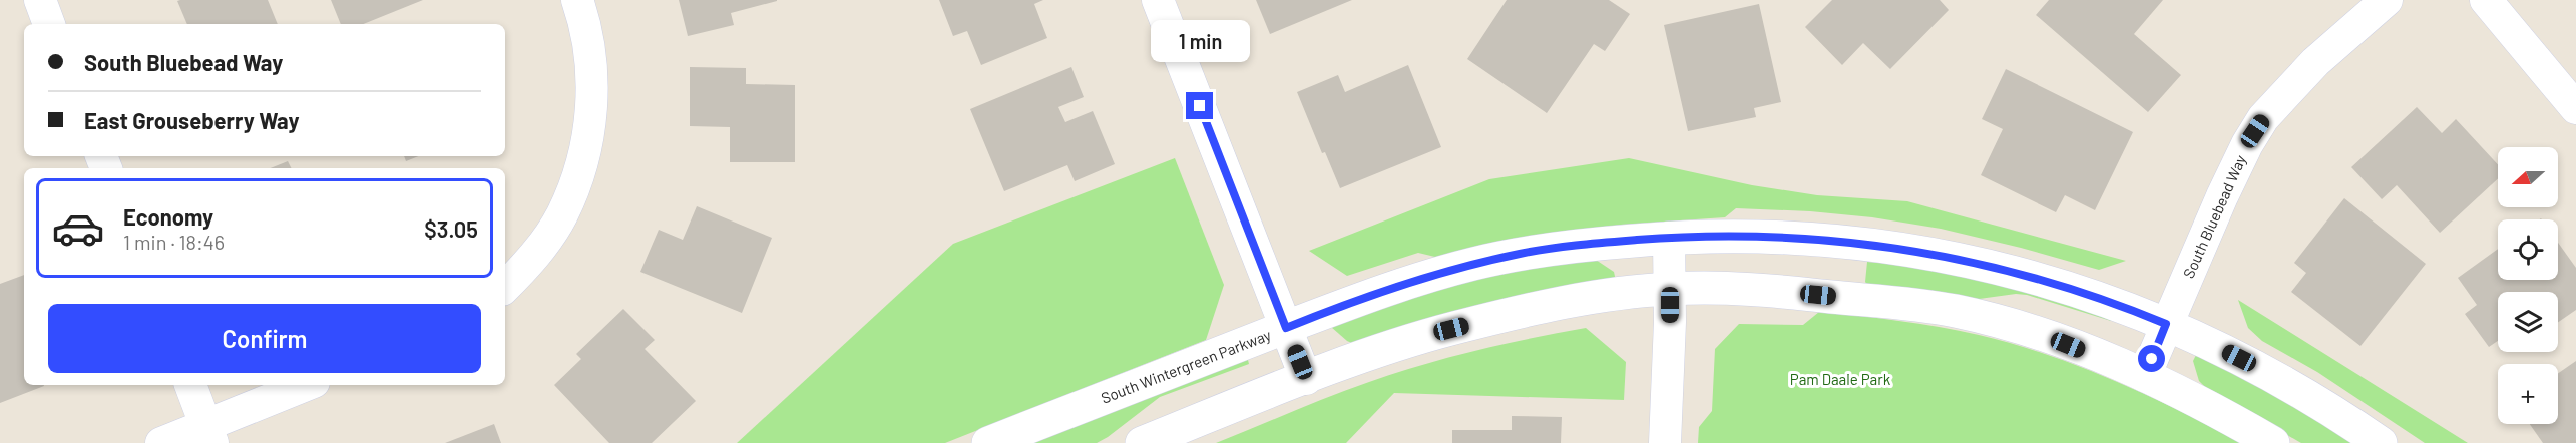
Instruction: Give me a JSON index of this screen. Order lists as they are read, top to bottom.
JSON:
{
  "streets": {
    "street": ["South Bluebead Way", "South Wintergreen Parkway"]
  },
  "crossings": [
    ["South Bluebead Way", "South Wintergreen Parkway"]
  ],
  "parks": ["Pam Daale Park"],
  "north": "left",
  "page": {
    "bubble": "1 min",
    "banner": ["South Bluebead Way", "East Grouseberry Way"],
    "map_buttons": "+",
    "list": [
      {
        "name": "Economy",
        "note": "1 min · 18:46",
        "value": "$3.05"
      }
    ],
    "buttons": "Confirm"
  }
}
